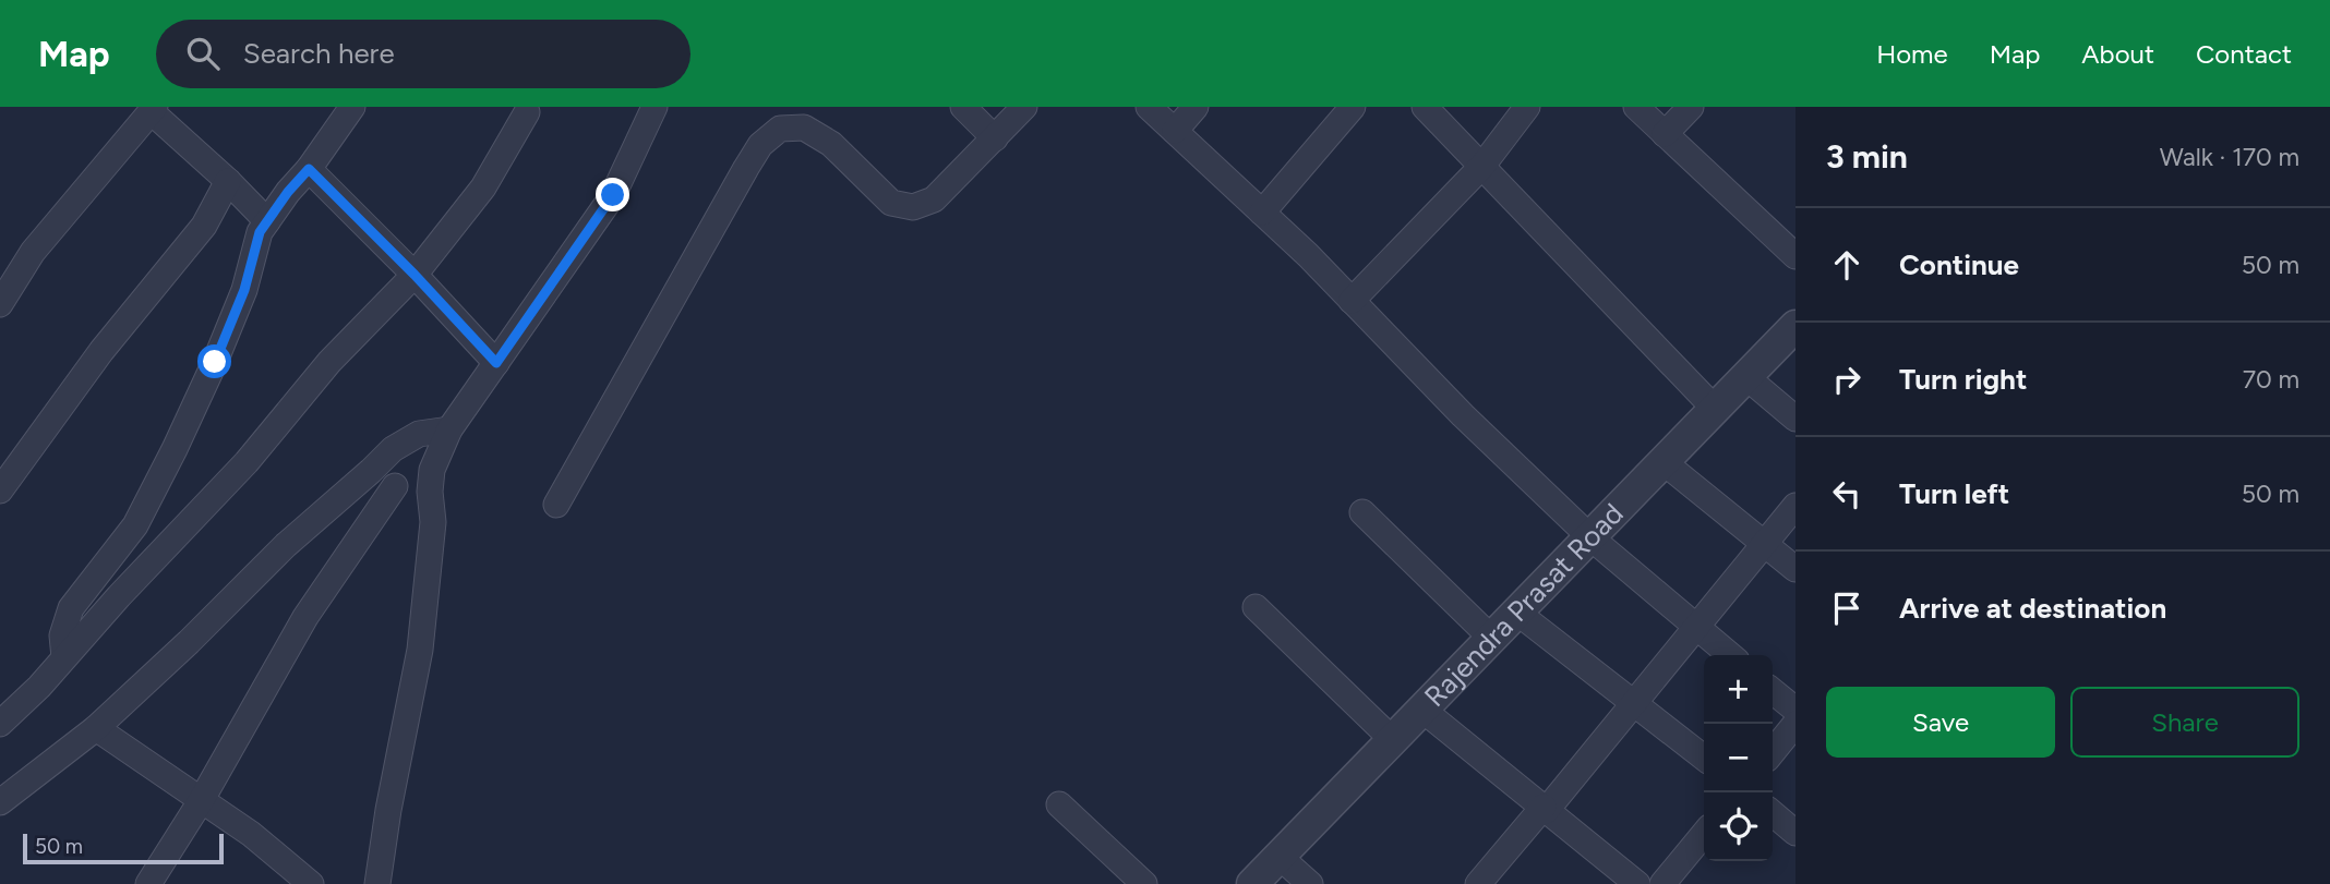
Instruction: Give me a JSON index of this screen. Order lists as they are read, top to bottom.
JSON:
{
  "streets": {
    "street": ["Rajendra Prasat Road"]
  },
  "scale_bar": "50 m",
  "page": {
    "header": "Map",
    "search": "Search here",
    "nav": [
      "Home",
      "Map",
      "About",
      "Contact"
    ],
    "heading": ["3 min", "Walk · 170 m"],
    "list": [
      ["Continue", "50 m"],
      ["Turn right", "70 m"],
      ["Turn left", "50 m"],
      "Arrive at destination"
    ],
    "map_buttons": ["+", "−"],
    "buttons": ["Save", "Share"],
    "scale": "50 m"
  }
}
